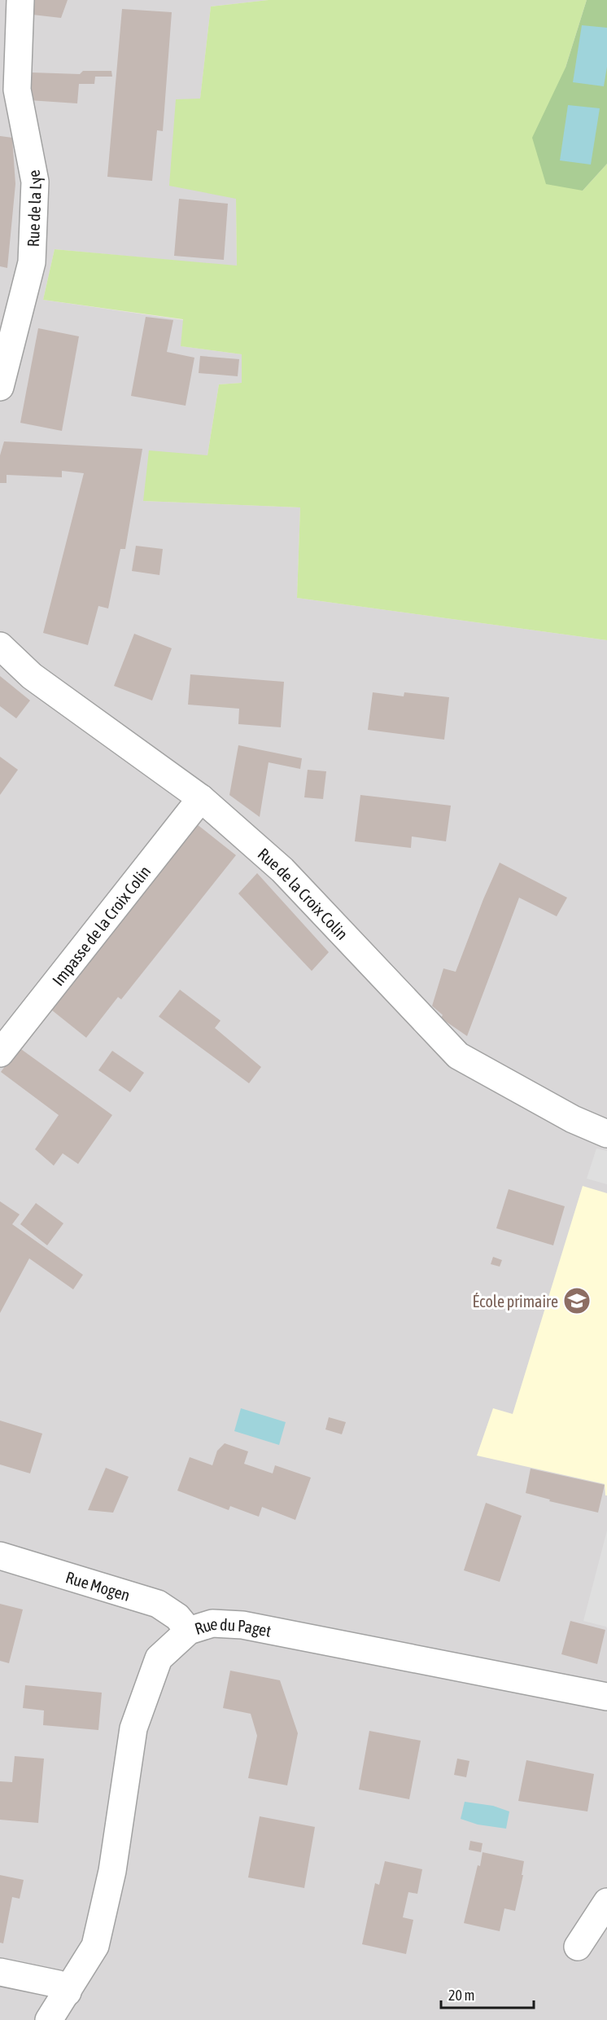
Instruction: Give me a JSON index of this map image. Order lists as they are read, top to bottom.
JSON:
{
  "streets": {
    "street": [
      "Rue de la Lye",
      "Rue de la Croix Colin",
      "Impasse de la Croix Colin",
      "Rue Mogen",
      "Rue du Paget"
    ]
  },
  "crossings": [
    ["Rue de la Croix Colin", "Impasse de la Croix Colin"],
    ["Rue Mogen", "Rue du Paget"]
  ],
  "places": {
    "school or university": ["École primaire"]
  },
  "scale_bar": "20 m"
}
